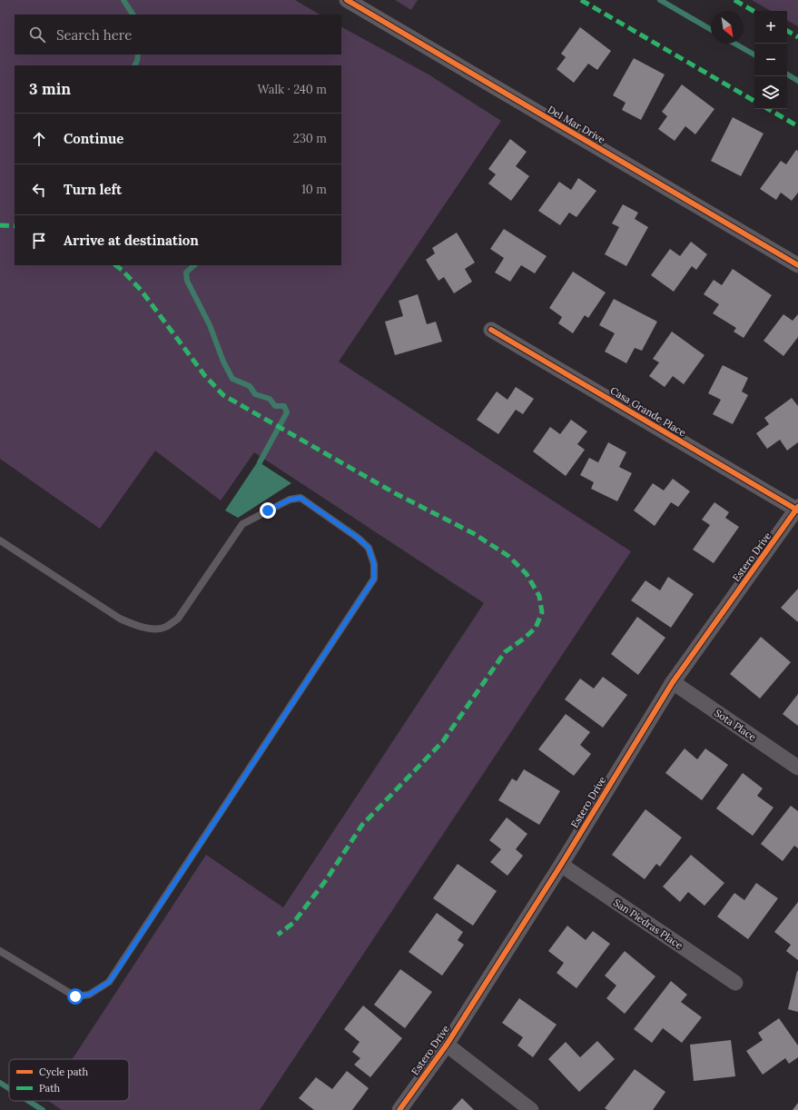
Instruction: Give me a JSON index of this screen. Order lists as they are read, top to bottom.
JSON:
{
  "streets": {
    "street": [
      "Del Mar Drive",
      "Casa Grande Place",
      "Estero Drive",
      "Sota Place",
      "San Piedras Place"
    ]
  },
  "crossings": [
    ["Casa Grande Place", "Estero Drive"],
    ["Estero Drive", "Sota Place"],
    ["Estero Drive", "San Piedras Place"]
  ],
  "legend": ["Cycle path", "Path"],
  "north": "bottom right",
  "page": {
    "map_buttons": ["+", "−"],
    "search": "Search here",
    "heading": ["3 min", "Walk · 240 m"],
    "list": [
      ["Continue", "230 m"],
      ["Turn left", "10 m"],
      "Arrive at destination"
    ]
  }
}
